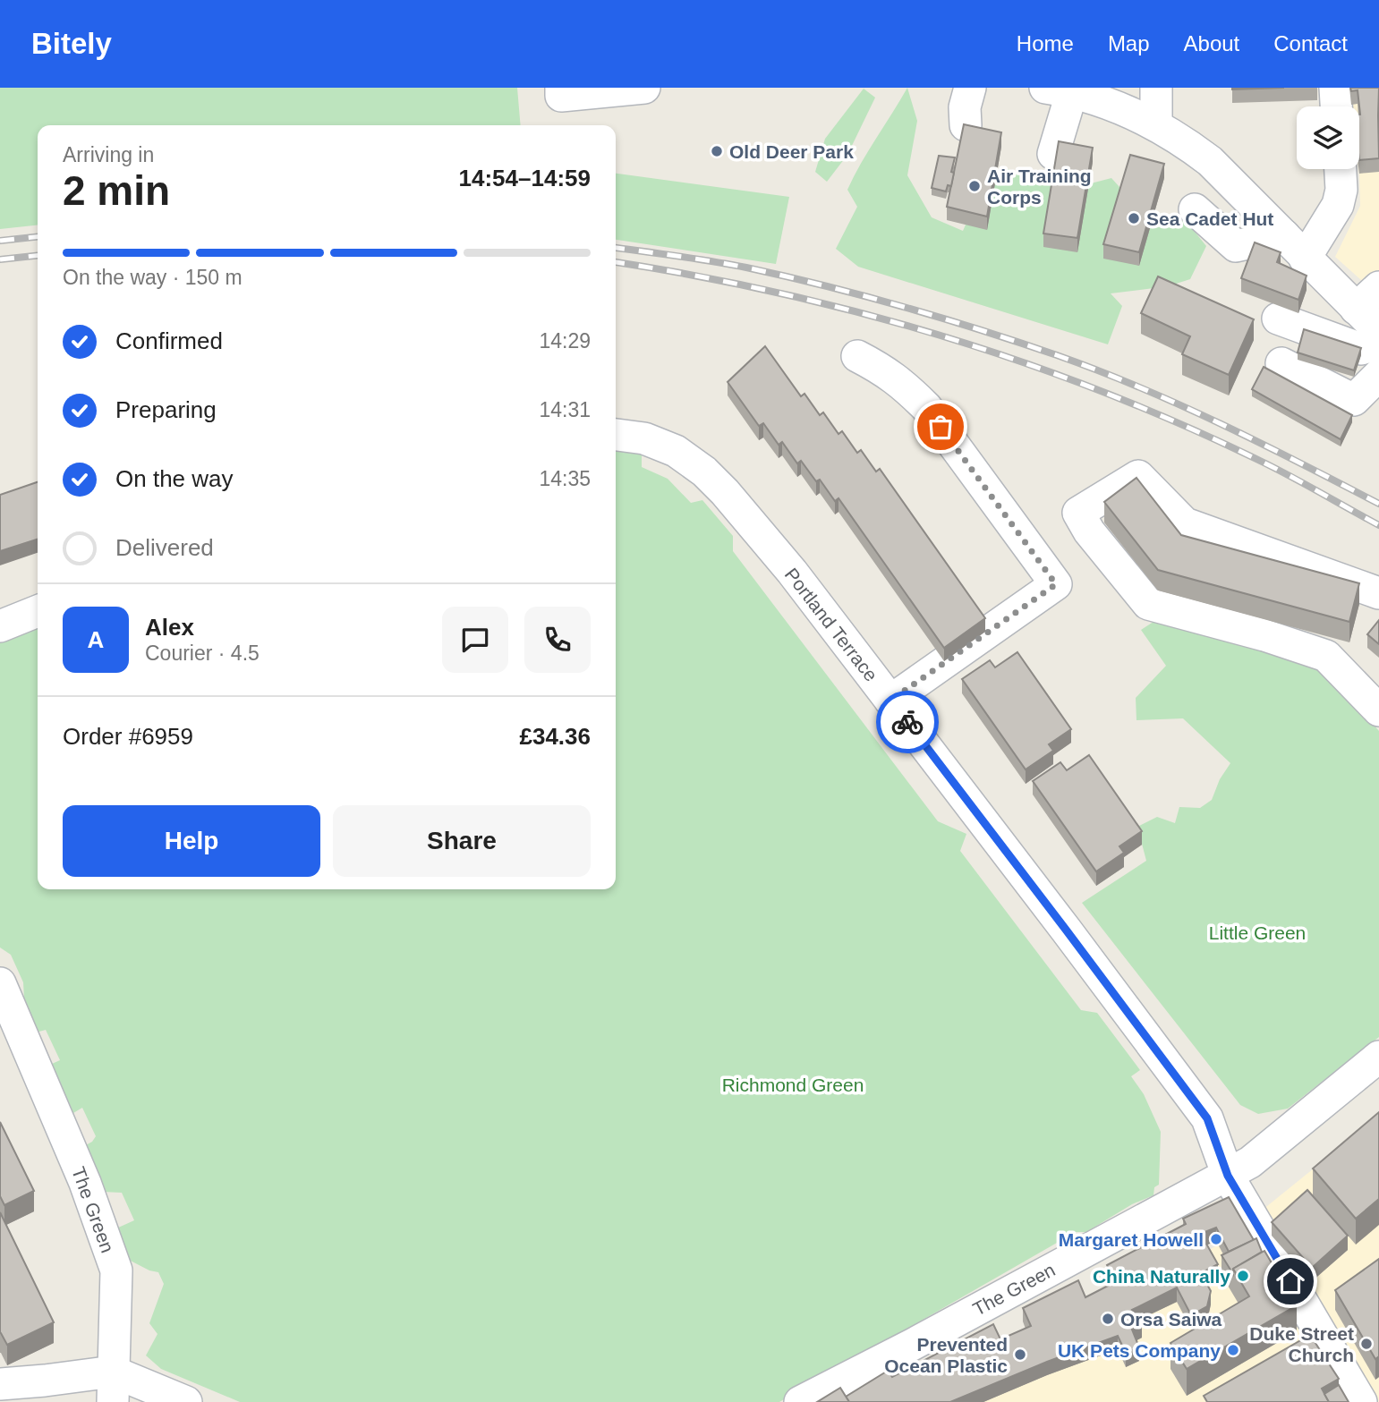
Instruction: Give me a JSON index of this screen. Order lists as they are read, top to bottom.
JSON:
{
  "streets": {
    "street": ["Portland Terrace", "The Green"]
  },
  "crossings": [
    ["Portland Terrace", "The Green"]
  ],
  "parks": ["Little Green", "Richmond Green"],
  "places": [
    "Old Deer Park",
    "Air Training Corps",
    "Sea Cadet Hut",
    "Margaret Howell",
    "China Naturally",
    "Orsa Saiwa",
    "Duke Street Church",
    "UK Pets Company",
    "Prevented Ocean Plastic"
  ],
  "page": {
    "header": "Bitely",
    "nav": [
      "Home",
      "Map",
      "About",
      "Contact"
    ],
    "heading": ["2 min", "Arriving in", "14:54–14:59"],
    "panel": [
      "Alex",
      "Courier · 4.5",
      "Order #6959",
      "£34.36"
    ],
    "bar": "On the way · 150 m",
    "list": [
      ["Confirmed", "14:29"],
      ["Preparing", "14:31"],
      ["On the way", "14:35"],
      "Delivered"
    ],
    "round": "A",
    "buttons": ["Help", "Share"]
  }
}
